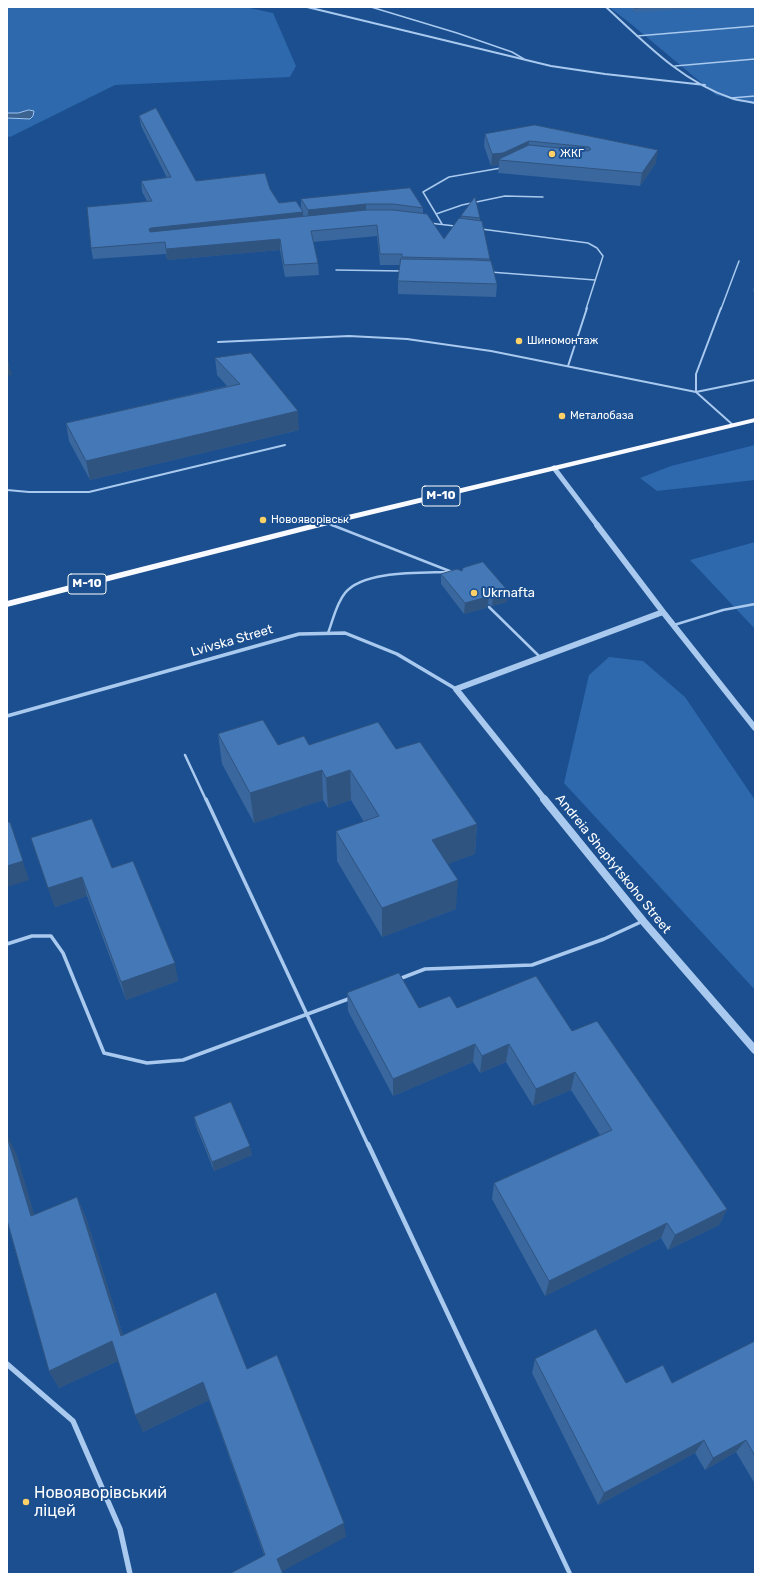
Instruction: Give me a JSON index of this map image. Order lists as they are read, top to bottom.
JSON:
{
  "streets": {
    "highway": ["М-10"],
    "street": ["Lvivska Street", "Andreia Sheptytskoho Street"]
  },
  "crossings": [
    ["Lvivska Street", "Andreia Sheptytskoho Street"]
  ],
  "places": [
    "ЖКГ",
    "Шиномонтаж",
    "Металобаза",
    "Новояворівськ",
    "Ukrnafta",
    "Новояворівський ліцей"
  ]
}
